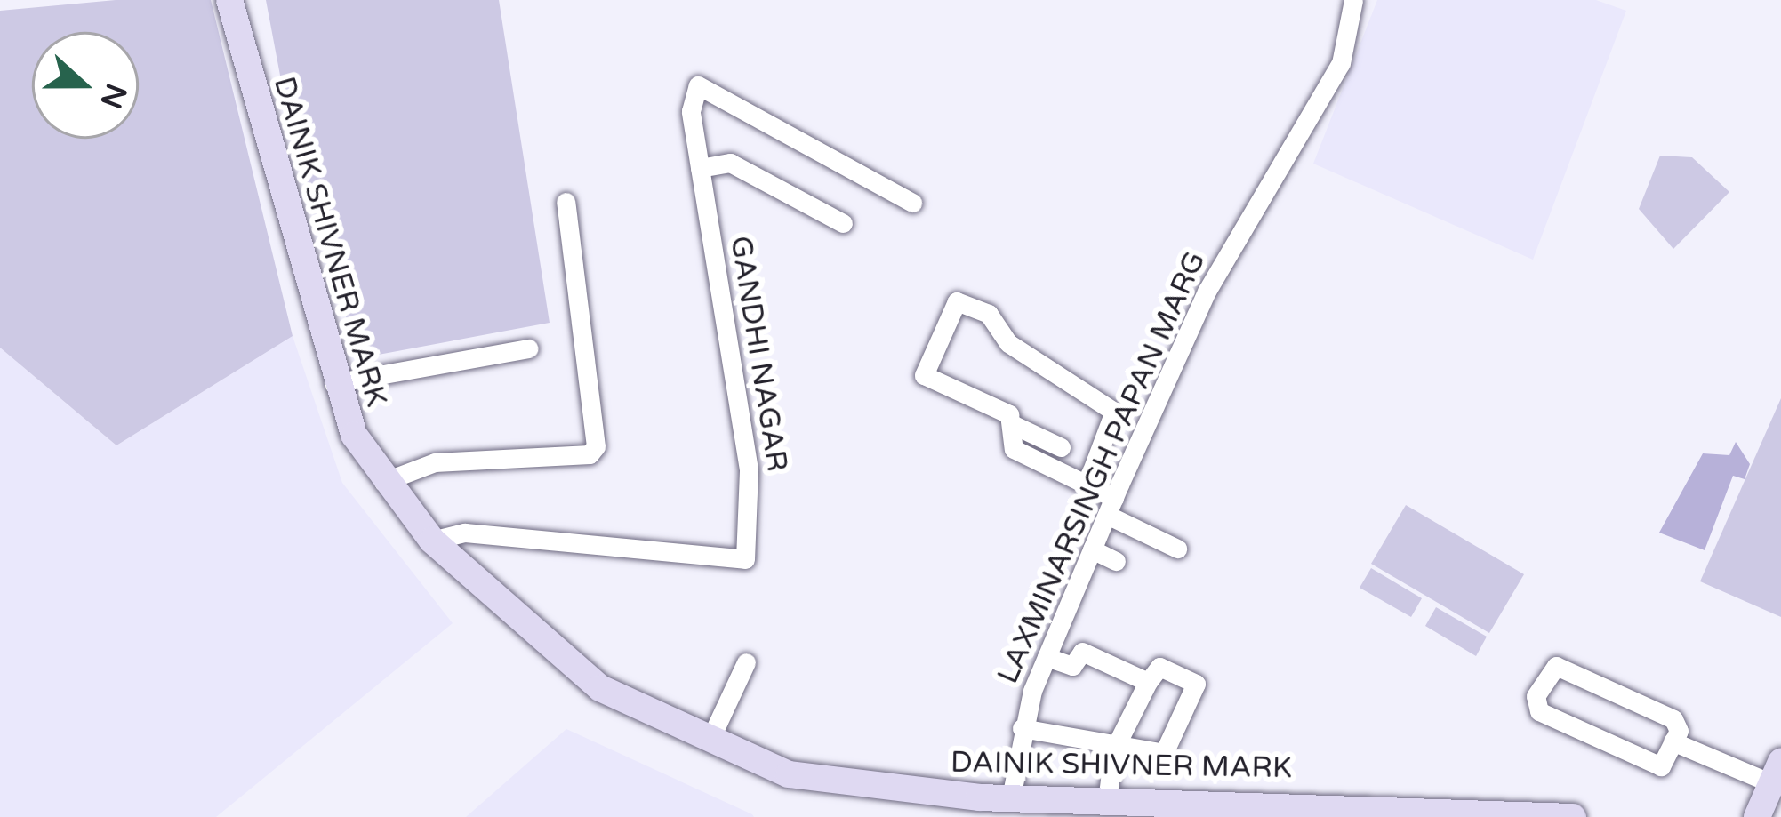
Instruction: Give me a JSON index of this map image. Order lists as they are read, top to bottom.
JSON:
{
  "streets": {
    "main road": ["DAINIK SHIVNER MARK"],
    "street": ["GANDHI NAGAR", "LAXMINARSINGH PAPAN MARG"]
  },
  "crossings": [
    ["DAINIK SHIVNER MARK", "GANDHI NAGAR"],
    ["DAINIK SHIVNER MARK", "LAXMINARSINGH PAPAN MARG"]
  ],
  "north": "right"
}
